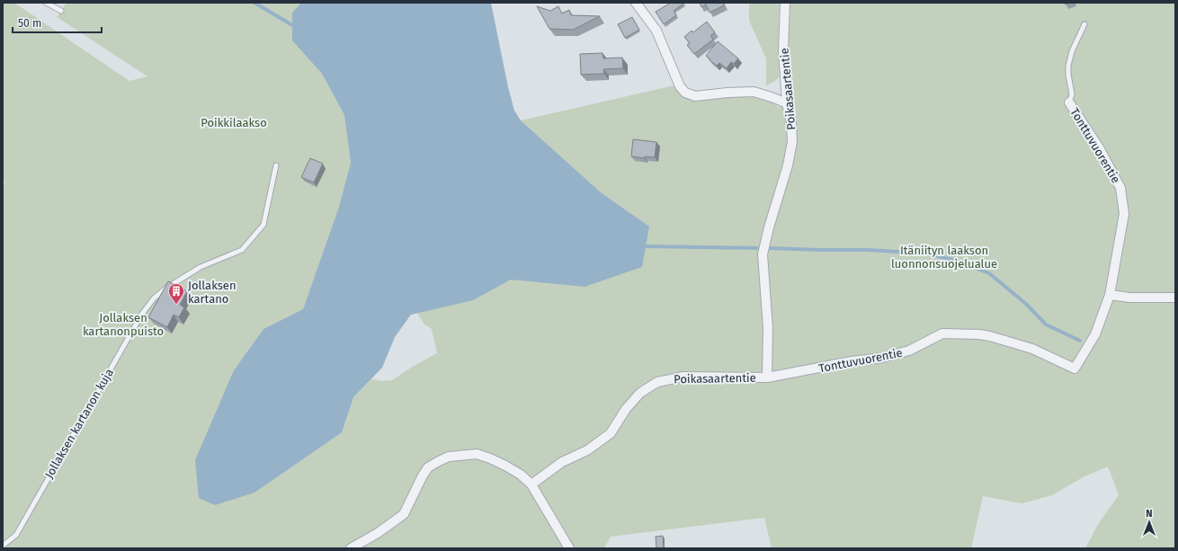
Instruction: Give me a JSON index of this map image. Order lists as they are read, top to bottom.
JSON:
{
  "streets": {
    "street": ["Poikasaartentie", "Tonttuvuorentie"],
    "lane": ["Jollaksen kartanon kuja"]
  },
  "crossings": [
    ["Poikasaartentie", "Tonttuvuorentie"]
  ],
  "parks": ["Poikkilaakso", "Itäniityn laakson luonnonsuojelualue", "Jollaksen kartanonpuisto"],
  "places": {
    "building": ["Jollaksen kartano"]
  },
  "scale_bar": "50 m",
  "north": "top"
}
